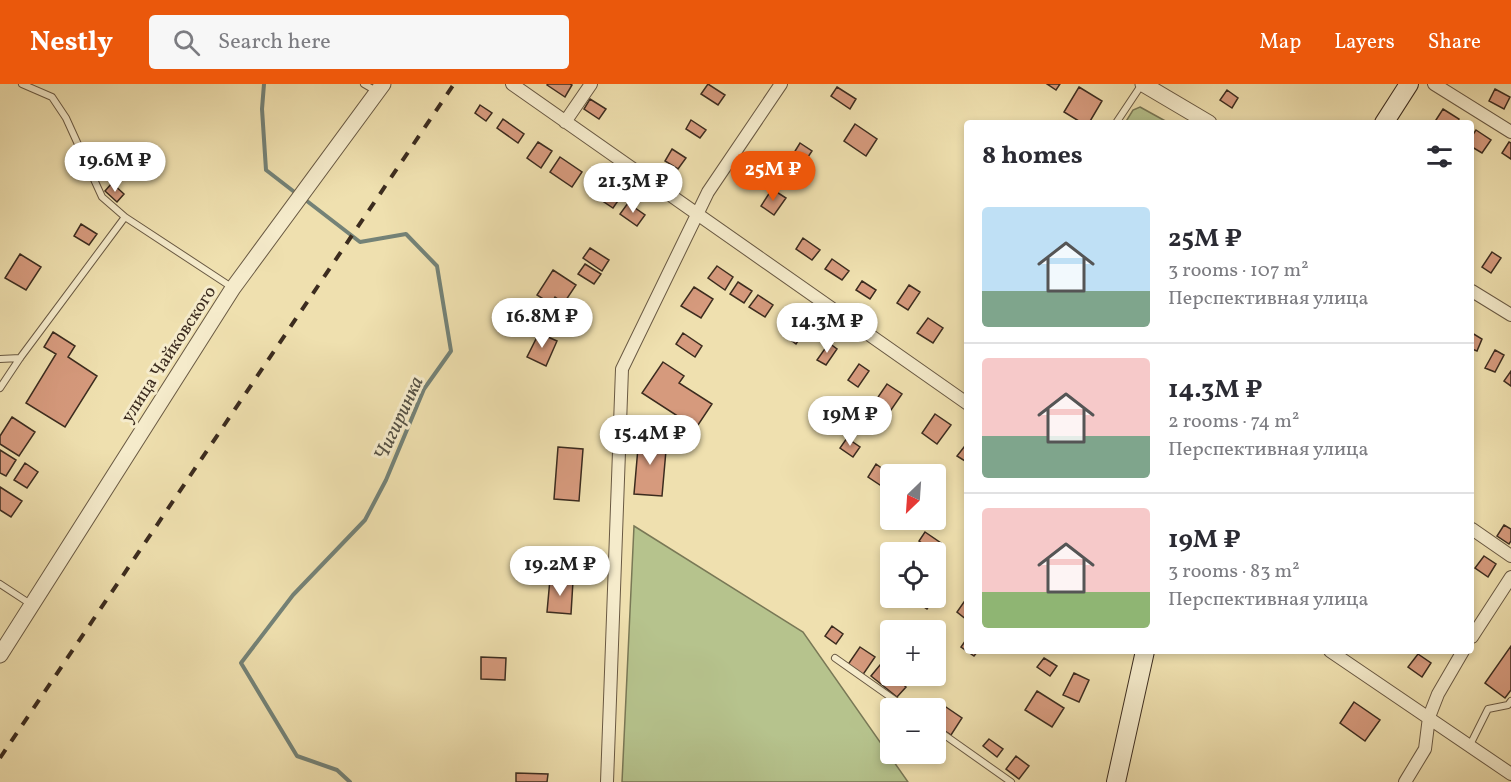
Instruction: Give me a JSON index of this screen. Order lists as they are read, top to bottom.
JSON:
{
  "streets": {
    "street": ["улица Чайковского"]
  },
  "water": ["Чигиринка"],
  "north": "bottom left",
  "page": {
    "header": "Nestly",
    "search": "Search here",
    "nav": ["Map", "Layers", "Share"],
    "heading": "8 homes",
    "price": [
      "19.6M ₽",
      "25M ₽",
      "21.3M ₽",
      "16.8M ₽",
      "14.3M ₽",
      "19M ₽",
      "15.4M ₽",
      "19.2M ₽"
    ],
    "list": [
      {
        "name": "25M ₽",
        "note": "3 rooms · 107 m² · Перспективная улица"
      },
      {
        "name": "14.3M ₽",
        "note": "2 rooms · 74 m² · Перспективная улица"
      },
      {
        "name": "19M ₽",
        "note": "3 rooms · 83 m² · Перспективная улица"
      }
    ],
    "map_buttons": ["+", "−"]
  }
}
